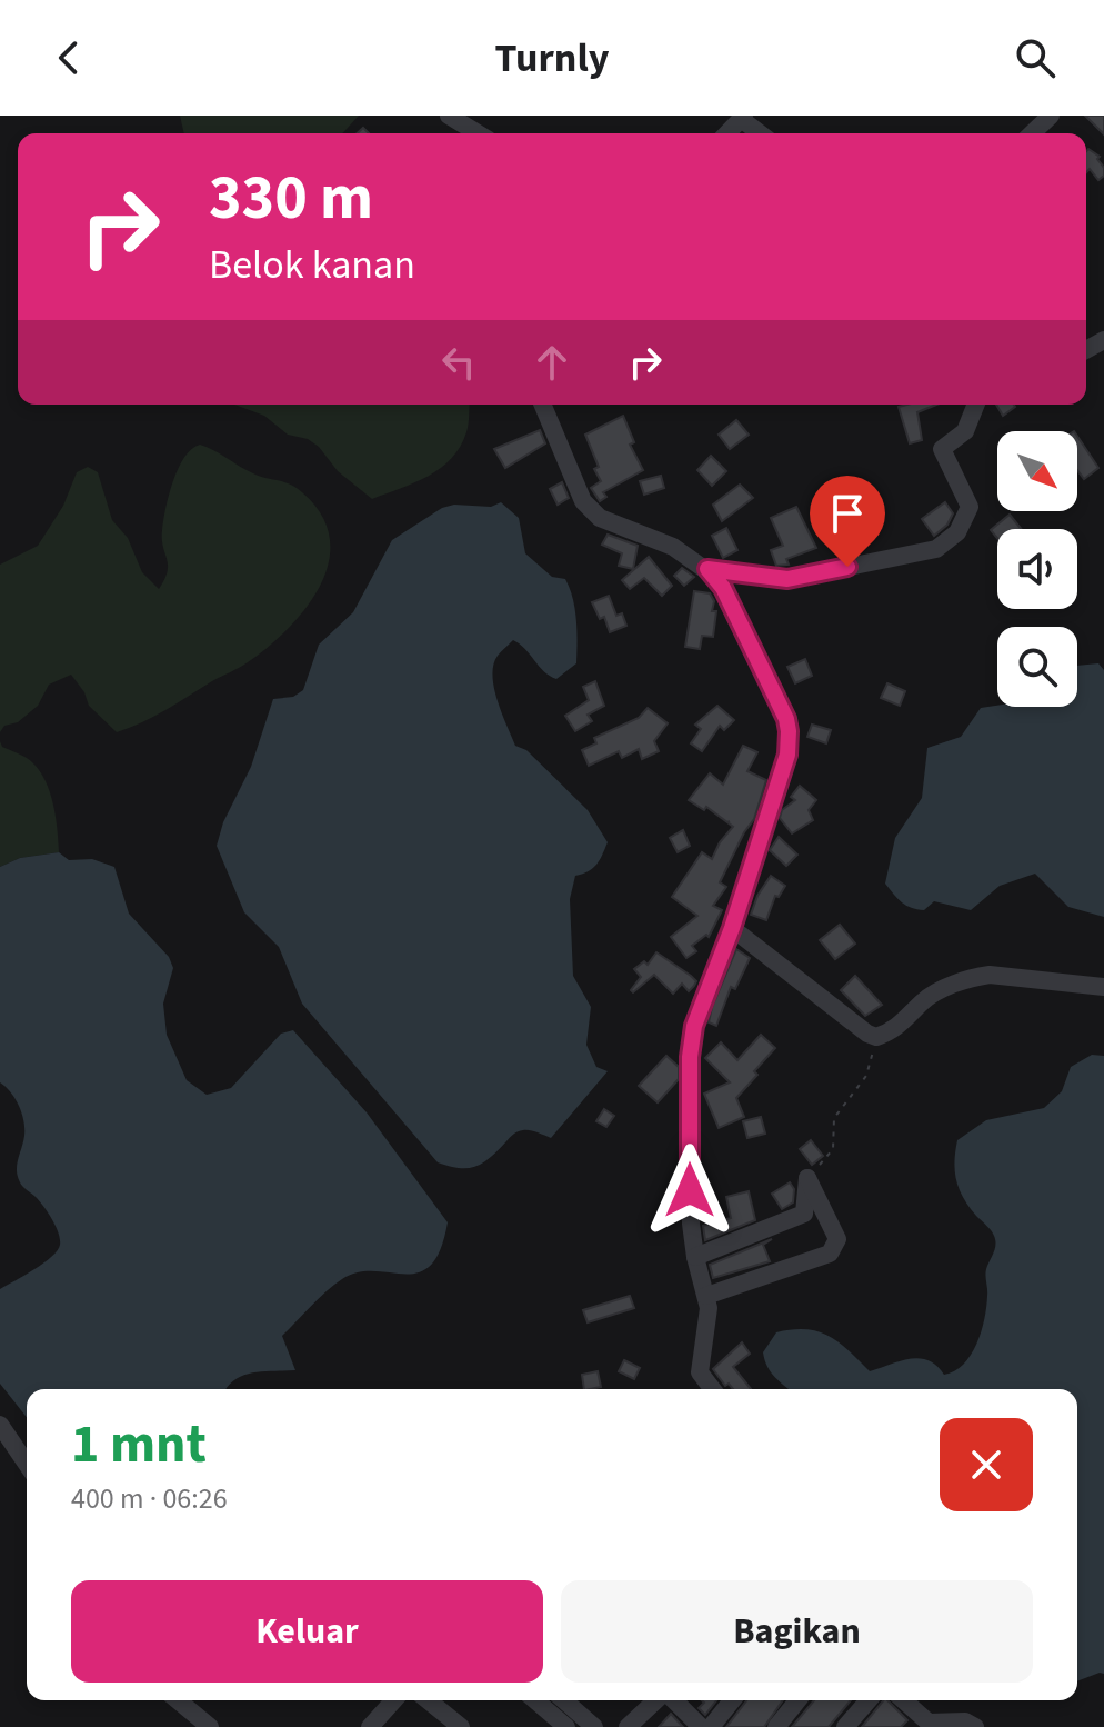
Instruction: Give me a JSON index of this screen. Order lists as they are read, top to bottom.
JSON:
{
  "north": "bottom right",
  "page": {
    "header": "Turnly",
    "turn": ["330 m", "Belok kanan"],
    "heading": ["1 mnt", "400 m · 06:26"],
    "buttons": ["Keluar", "Bagikan"]
  }
}
